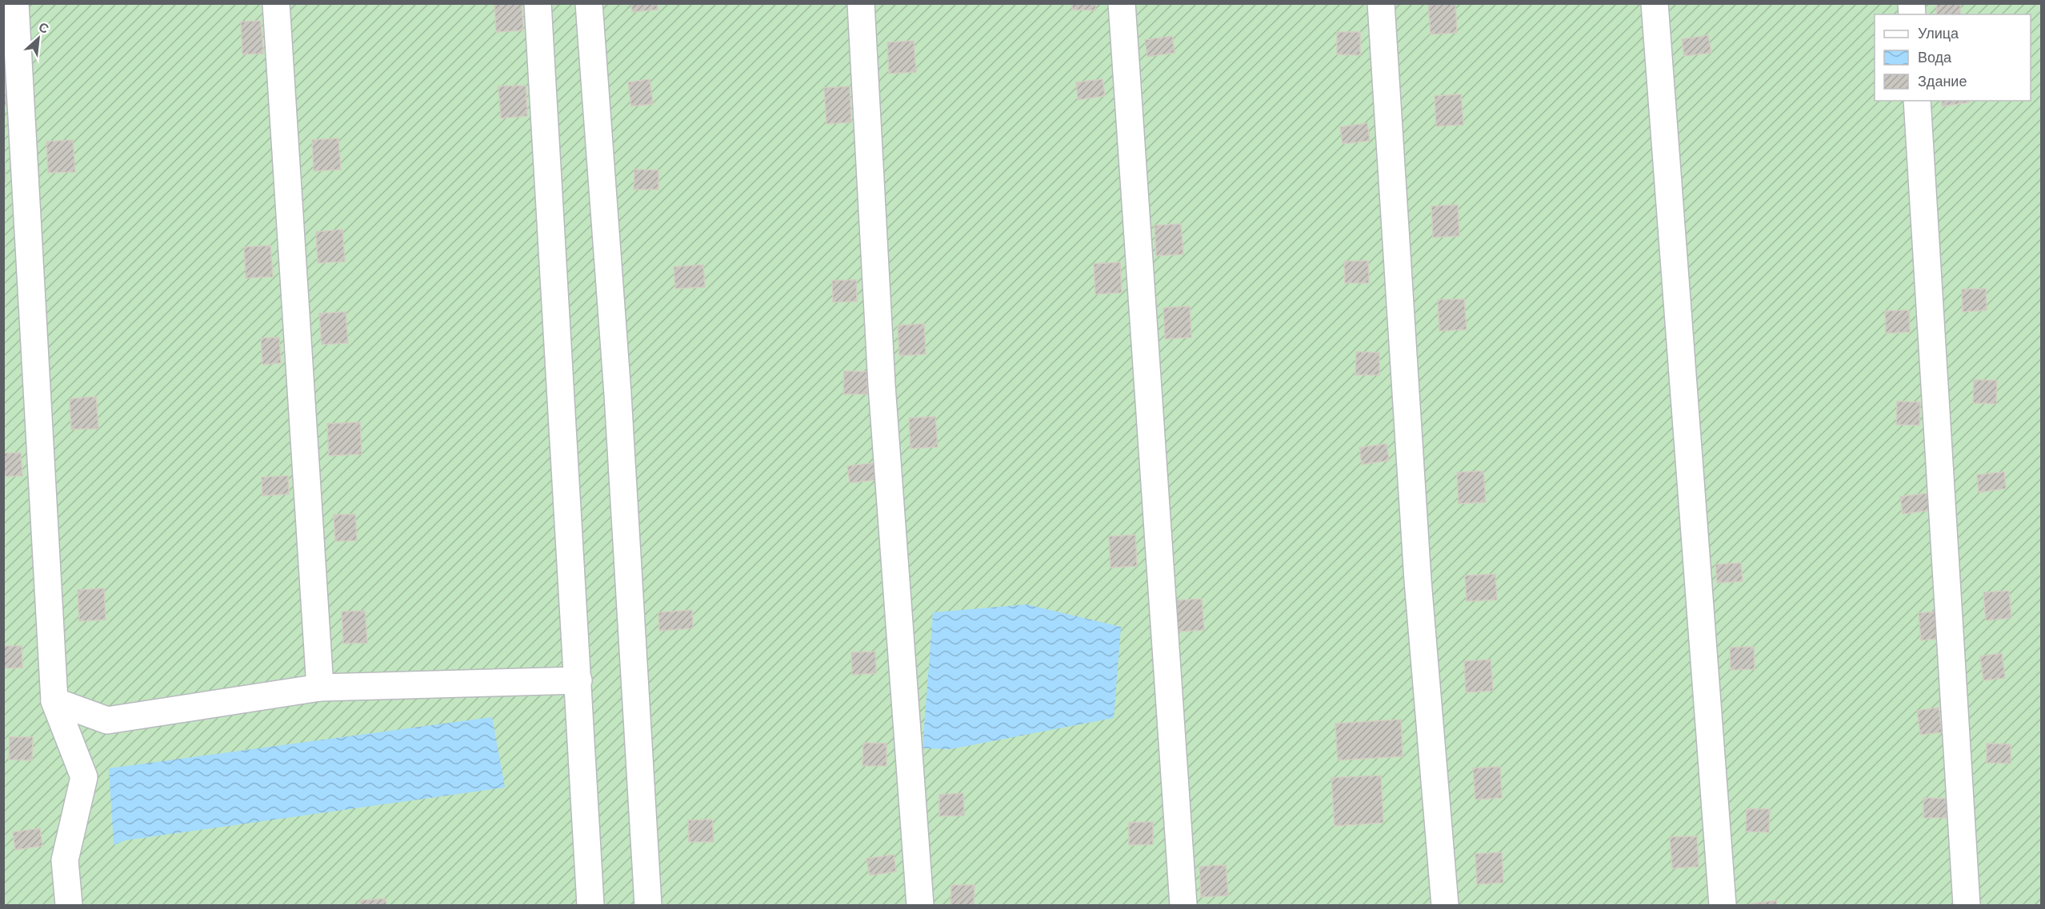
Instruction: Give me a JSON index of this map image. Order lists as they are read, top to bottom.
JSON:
{
  "legend": ["Улица", "Вода", "Здание"],
  "north": "top right"
}
